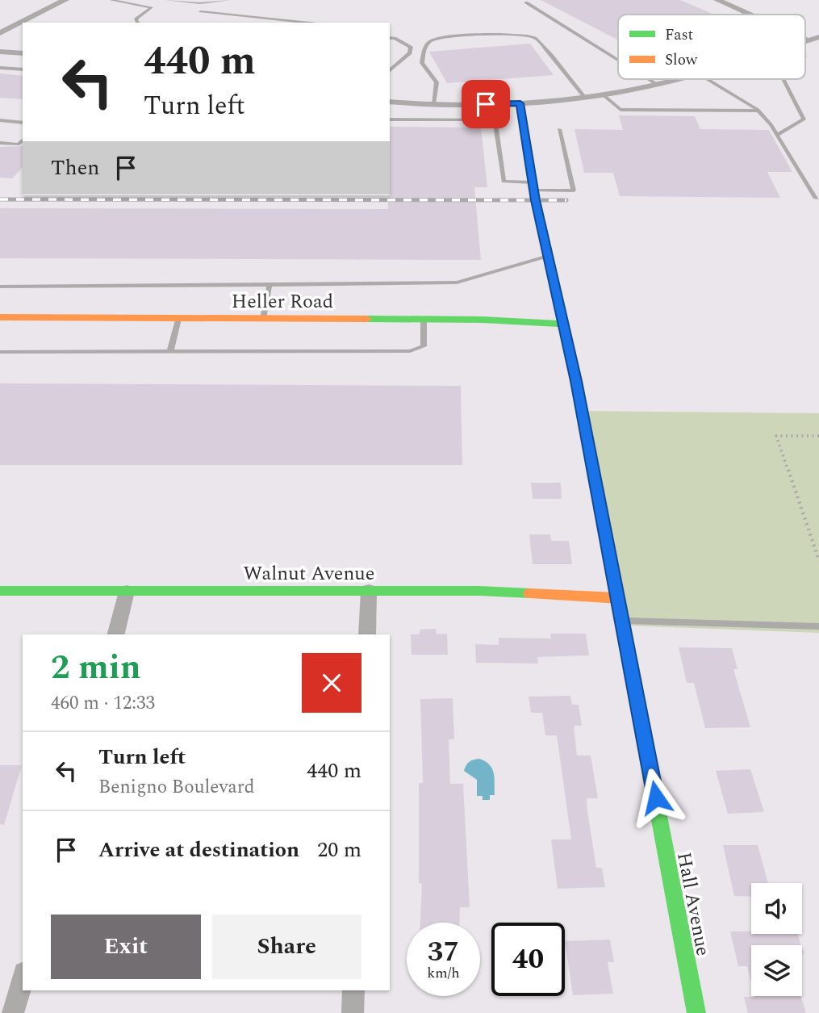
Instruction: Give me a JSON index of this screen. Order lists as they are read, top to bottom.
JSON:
{
  "streets": {
    "street": ["Heller Road", "Walnut Avenue", "Hall Avenue"]
  },
  "crossings": [
    ["Heller Road", "Hall Avenue"],
    ["Walnut Avenue", "Hall Avenue"]
  ],
  "legend": ["Fast", "Slow"],
  "page": {
    "turn": ["440 m", "Turn left"],
    "then": "Then",
    "heading": ["2 min", "460 m · 12:33"],
    "list": [
      {
        "name": "Turn left",
        "note": "Benigno Boulevard",
        "value": "440 m"
      },
      {
        "name": "Arrive at destination",
        "value": "20 m"
      }
    ],
    "buttons": ["Exit", "Share"],
    "speed": "37 km/h",
    "limit": "40"
  }
}
